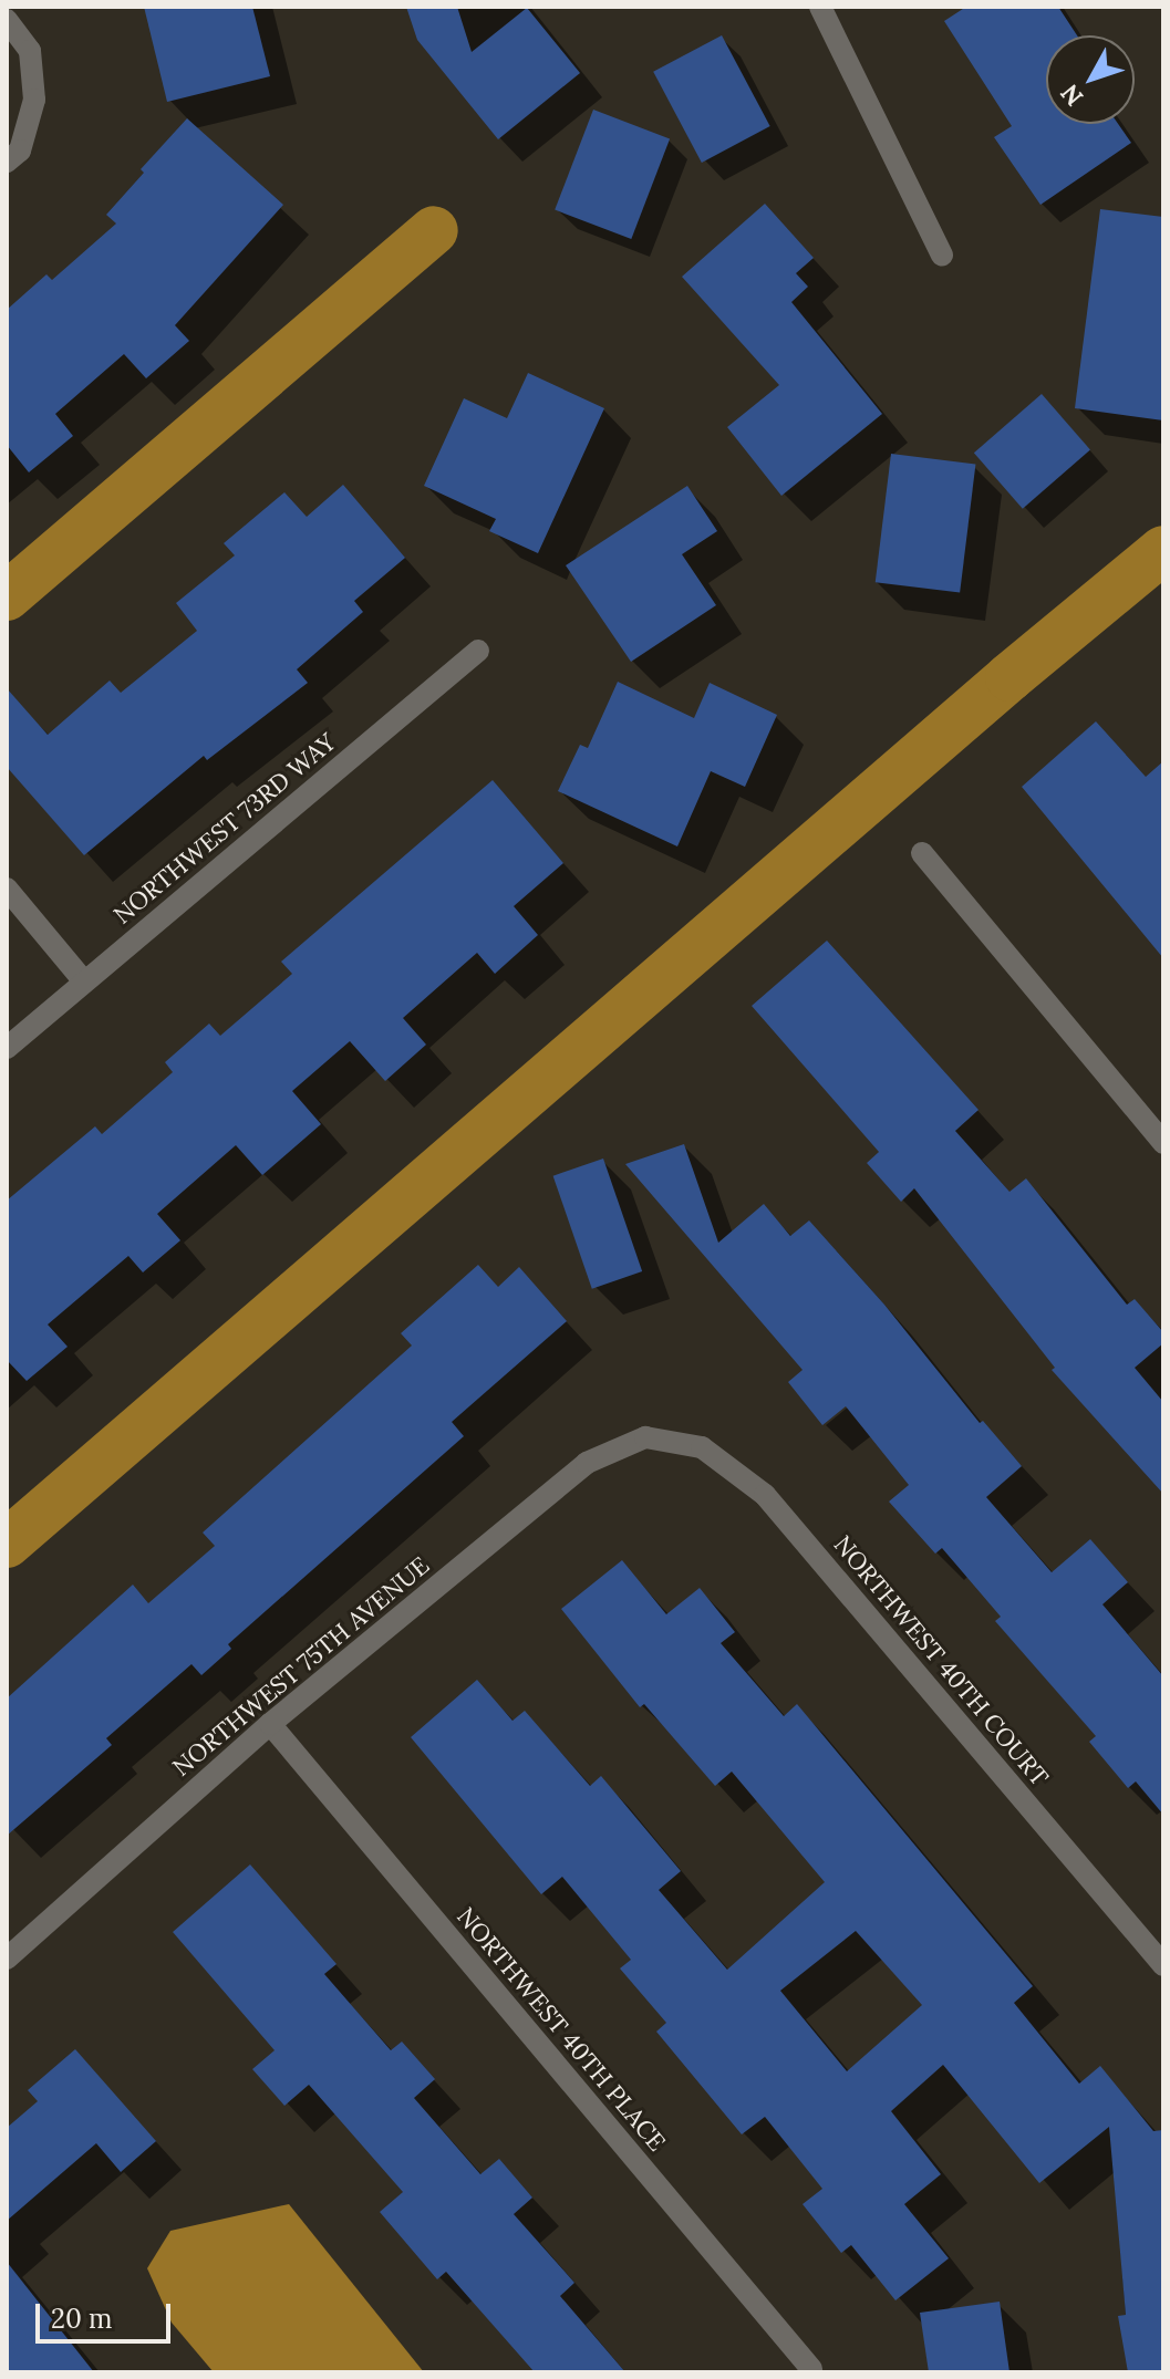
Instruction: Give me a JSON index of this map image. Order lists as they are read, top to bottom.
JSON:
{
  "streets": {
    "street": [
      "NORTHWEST 73RD WAY",
      "NORTHWEST 40TH COURT",
      "NORTHWEST 75TH AVENUE",
      "NORTHWEST 40TH PLACE"
    ]
  },
  "crossings": [
    ["NORTHWEST 40TH COURT", "NORTHWEST 75TH AVENUE"],
    ["NORTHWEST 75TH AVENUE", "NORTHWEST 40TH PLACE"]
  ],
  "scale_bar": "20 m",
  "north": "bottom left"
}
